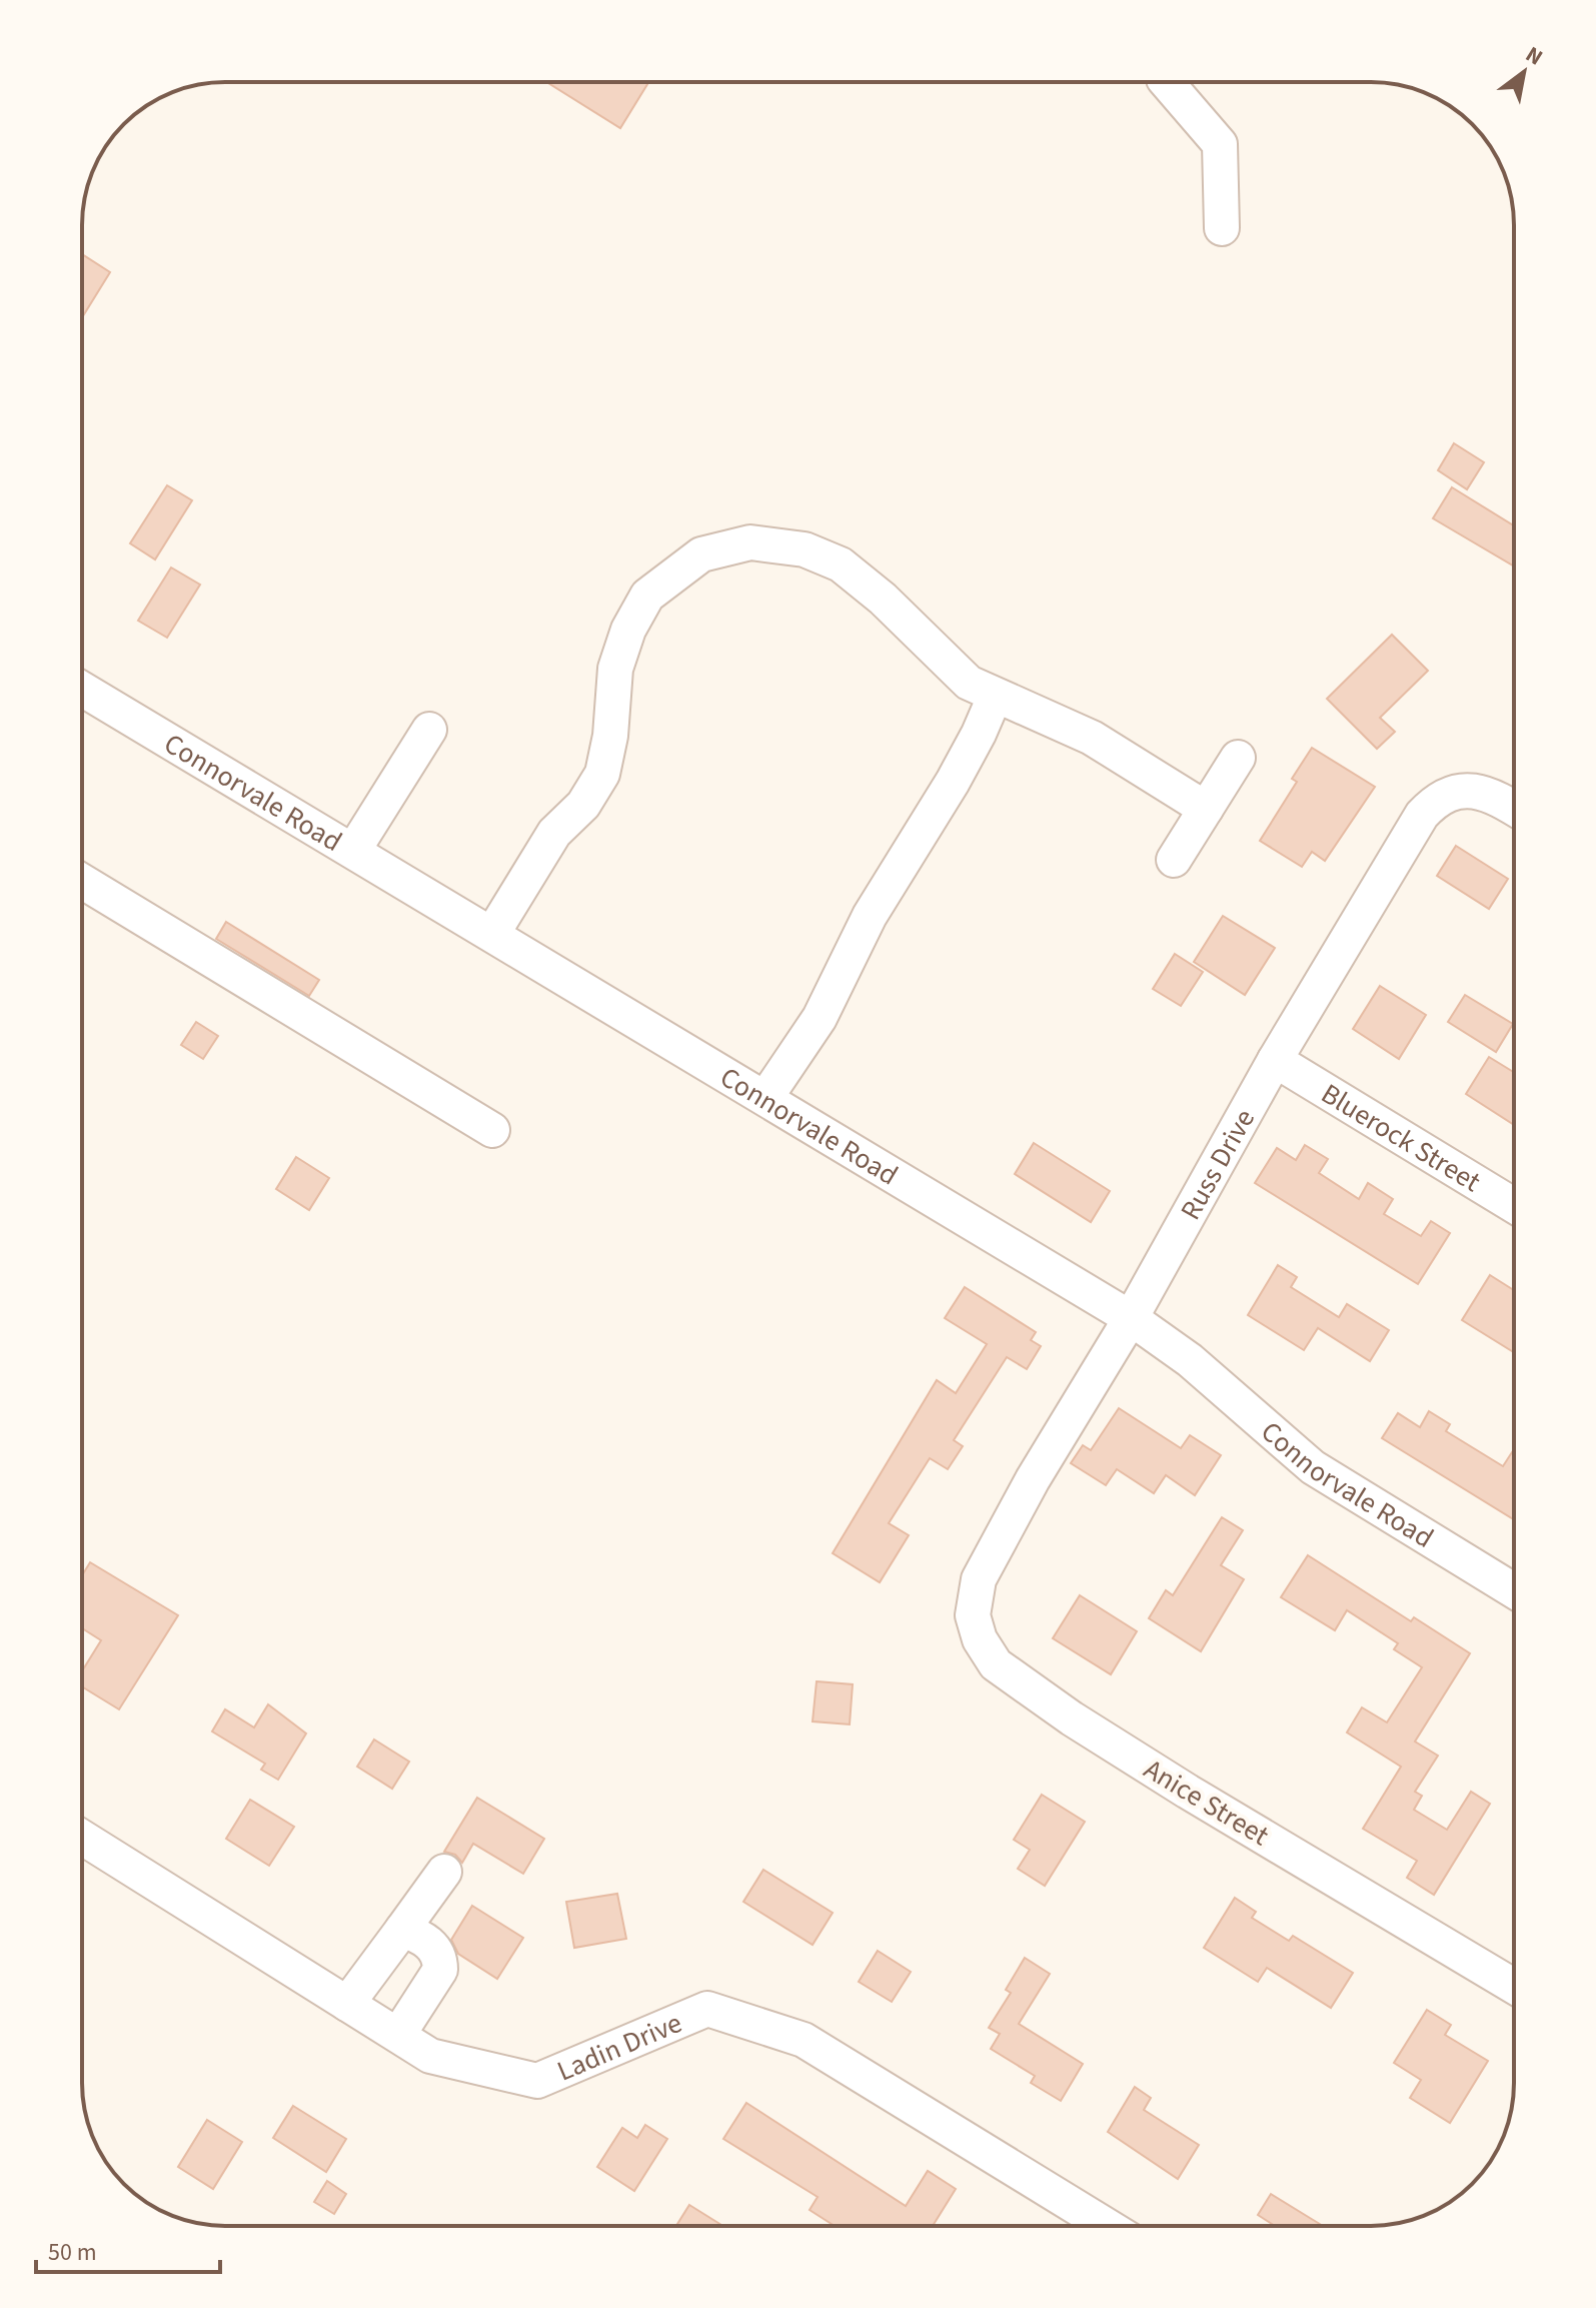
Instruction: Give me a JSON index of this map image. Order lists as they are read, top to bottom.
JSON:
{
  "streets": {
    "street": [
      "Connorvale Road",
      "Bluerock Street",
      "Russ Drive",
      "Anice Street",
      "Ladin Drive"
    ]
  },
  "crossings": [
    ["Connorvale Road", "Russ Drive"],
    ["Bluerock Street", "Russ Drive"],
    ["Russ Drive", "Anice Street"]
  ],
  "scale_bar": "50 m",
  "north": "top right"
}
